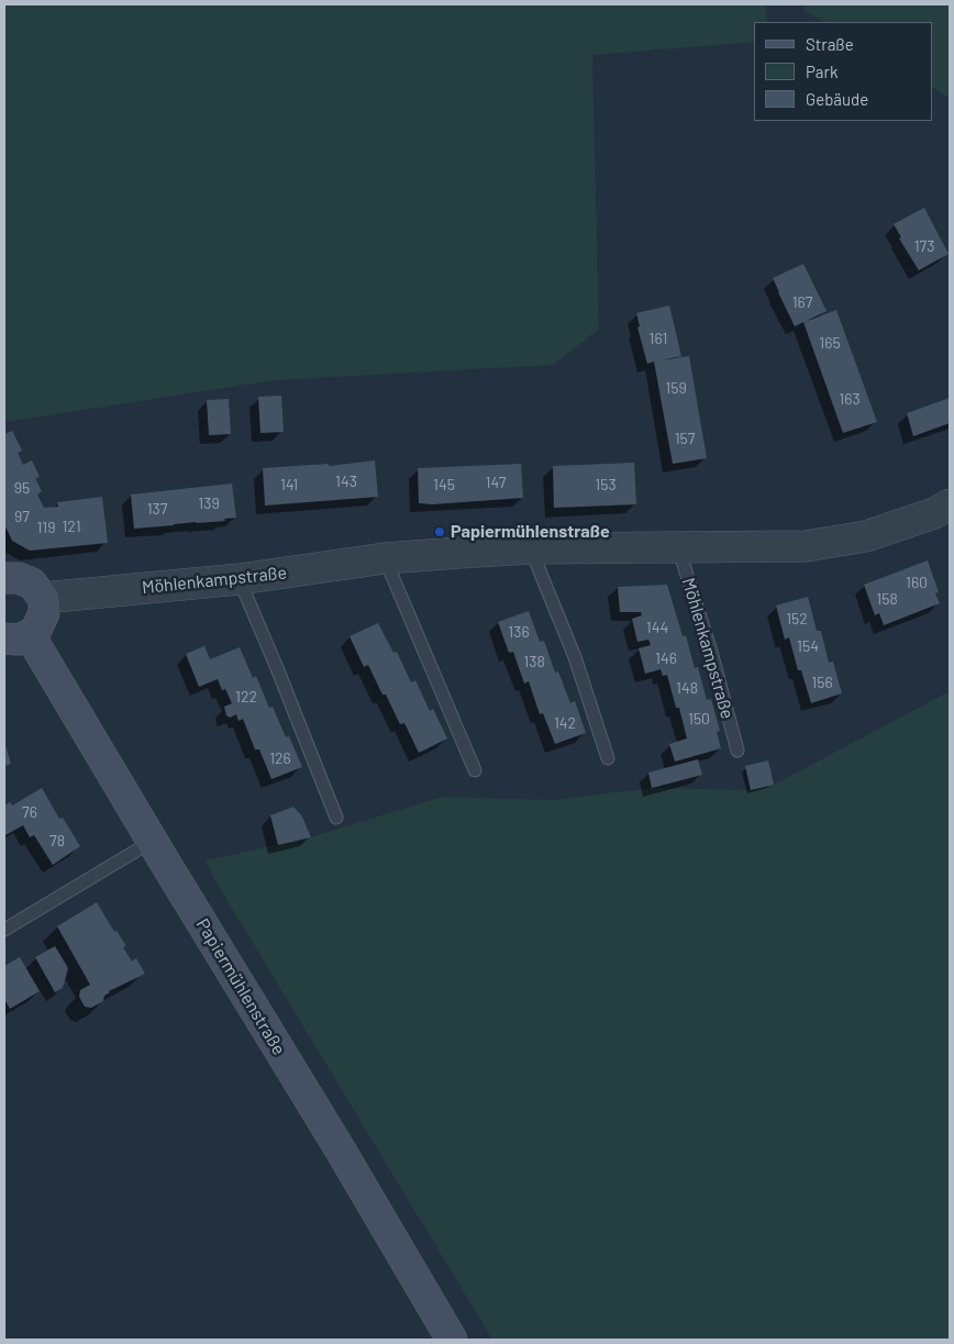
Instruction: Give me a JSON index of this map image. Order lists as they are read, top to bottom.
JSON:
{
  "streets": {
    "main road": ["Papiermühlenstraße"],
    "street": ["Möhlenkampstraße"]
  },
  "places": ["Papiermühlenstraße"],
  "house_numbers": [
    "173",
    "167",
    "161",
    "165",
    "159",
    "163",
    "157",
    "143",
    "147",
    "141",
    "145",
    "153",
    "95",
    "139",
    "137",
    "97",
    "121",
    "119",
    "160",
    "158",
    "152",
    "144",
    "136",
    "154",
    "146",
    "138",
    "156",
    "148",
    "122",
    "150",
    "142",
    "126",
    "76",
    "78"
  ],
  "legend": ["Straße", "Park", "Gebäude"]
}
